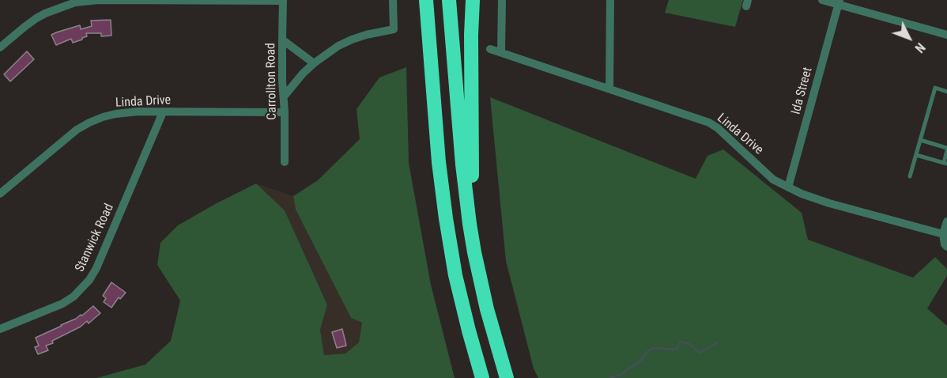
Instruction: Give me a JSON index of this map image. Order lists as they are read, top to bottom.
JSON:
{
  "streets": {
    "street": [
      "Carrollton Road",
      "Ida Street",
      "Linda Drive",
      "Stanwick Road"
    ]
  },
  "crossings": [
    ["Carrollton Road", "Linda Drive"],
    ["Ida Street", "Linda Drive"],
    ["Linda Drive", "Stanwick Road"]
  ],
  "north": "bottom right"
}
